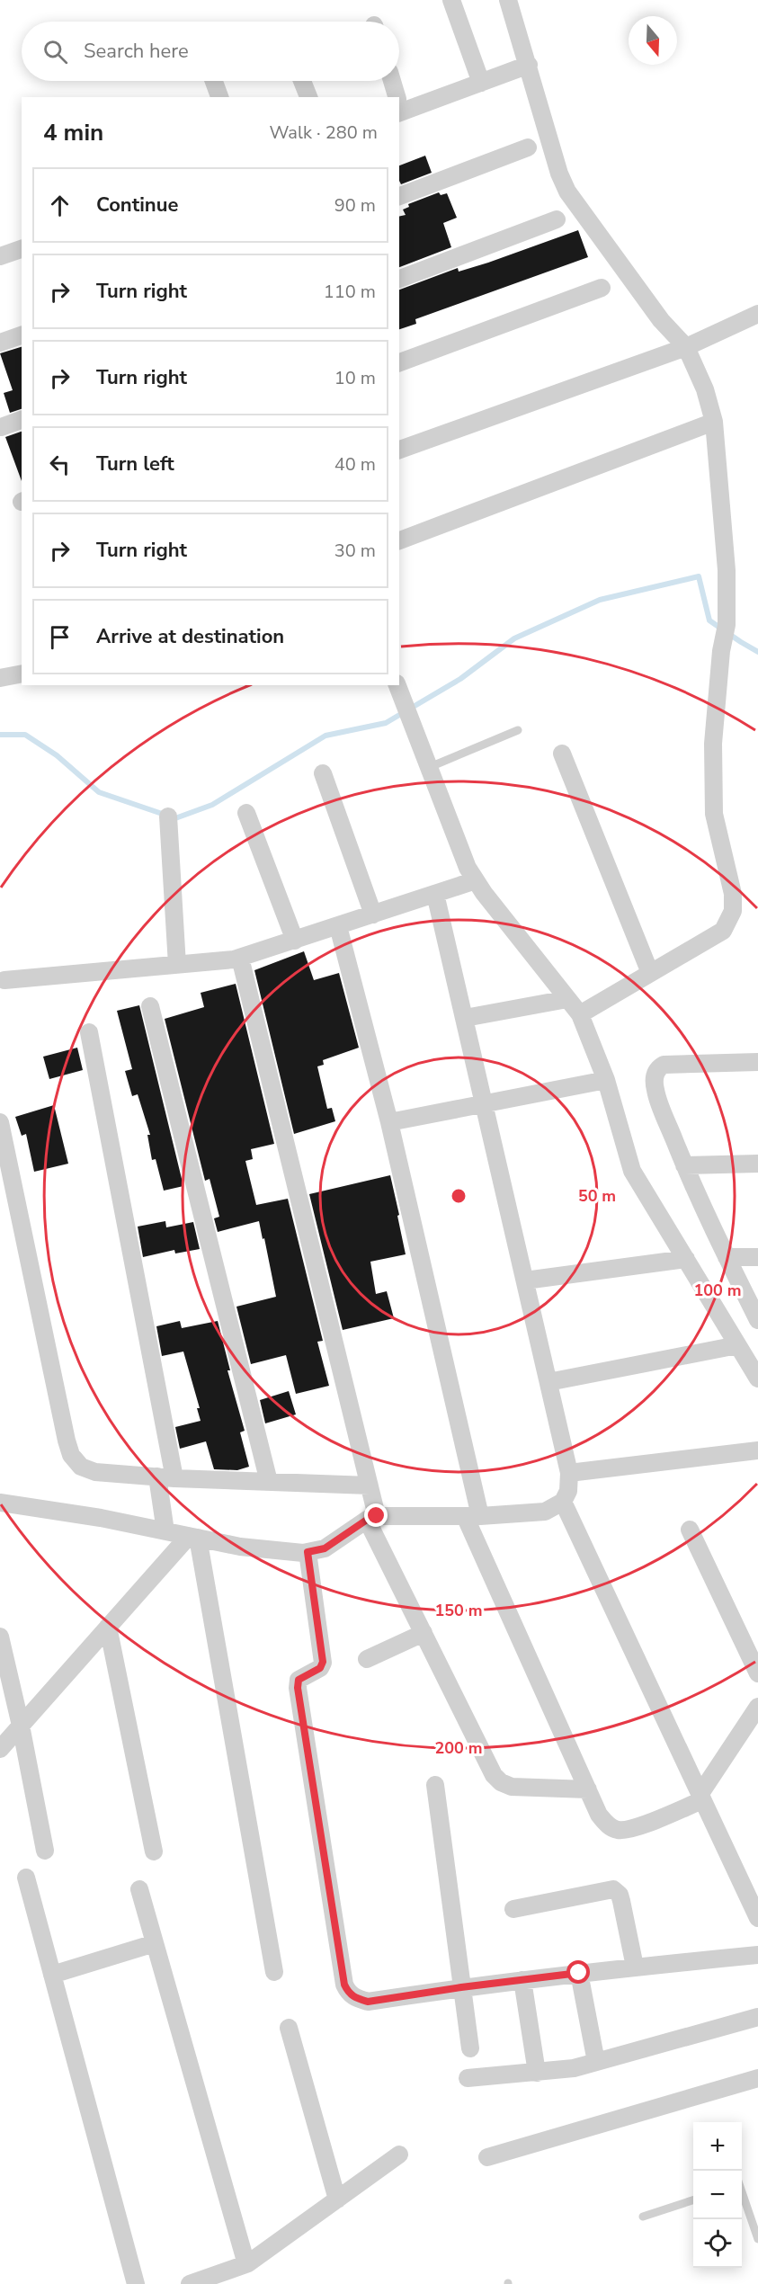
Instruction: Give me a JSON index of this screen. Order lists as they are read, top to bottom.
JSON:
{
  "north": "bottom",
  "page": {
    "search": "Search here",
    "heading": ["4 min", "Walk · 280 m"],
    "list": [
      ["Continue", "90 m"],
      ["Turn right", "110 m"],
      ["Turn right", "10 m"],
      ["Turn left", "40 m"],
      ["Turn right", "30 m"],
      "Arrive at destination"
    ],
    "map_buttons": ["+", "−"]
  },
  "rings": [
    "50 m",
    "100 m",
    "150 m",
    "200 m"
  ]
}
